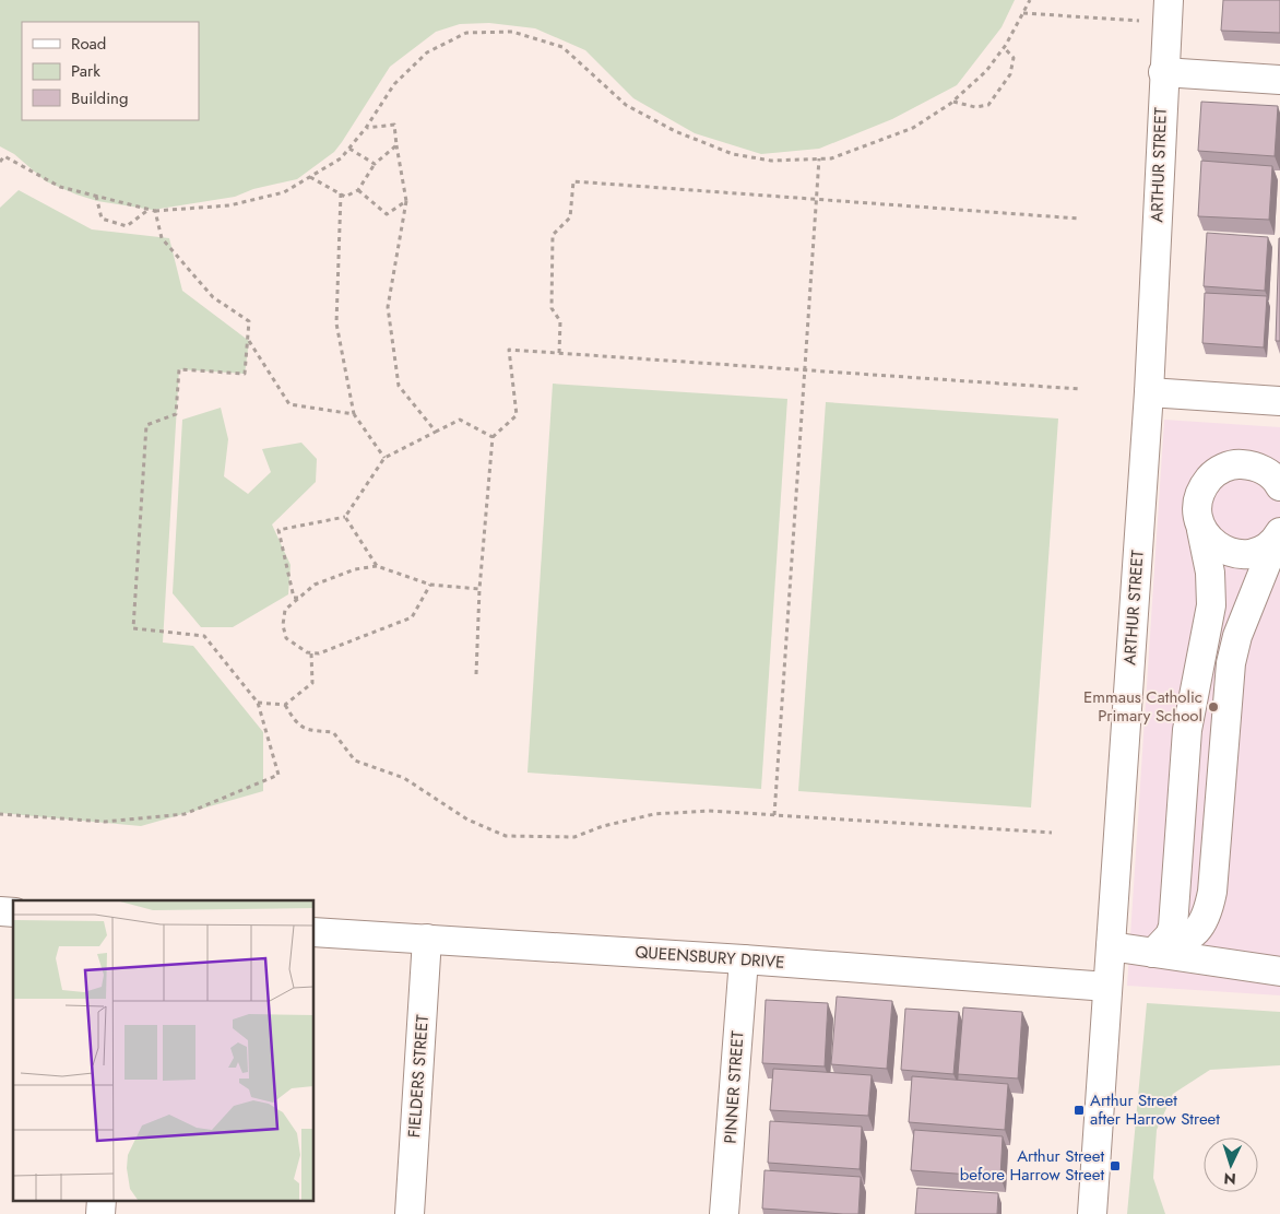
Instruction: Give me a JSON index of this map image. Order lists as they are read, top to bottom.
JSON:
{
  "streets": {
    "street": [
      "ARTHUR STREET",
      "QUEENSBURY DRIVE",
      "FIELDERS STREET",
      "PINNER STREET"
    ]
  },
  "crossings": [
    ["ARTHUR STREET", "QUEENSBURY DRIVE"],
    ["QUEENSBURY DRIVE", "FIELDERS STREET"],
    ["QUEENSBURY DRIVE", "PINNER STREET"]
  ],
  "places": {
    "other": ["Emmaus Catholic Primary School"],
    "transit": ["Arthur Street after Harrow Street", "Arthur Street before Harrow Street"]
  },
  "legend": ["Road", "Park", "Building"],
  "north": "bottom"
}
